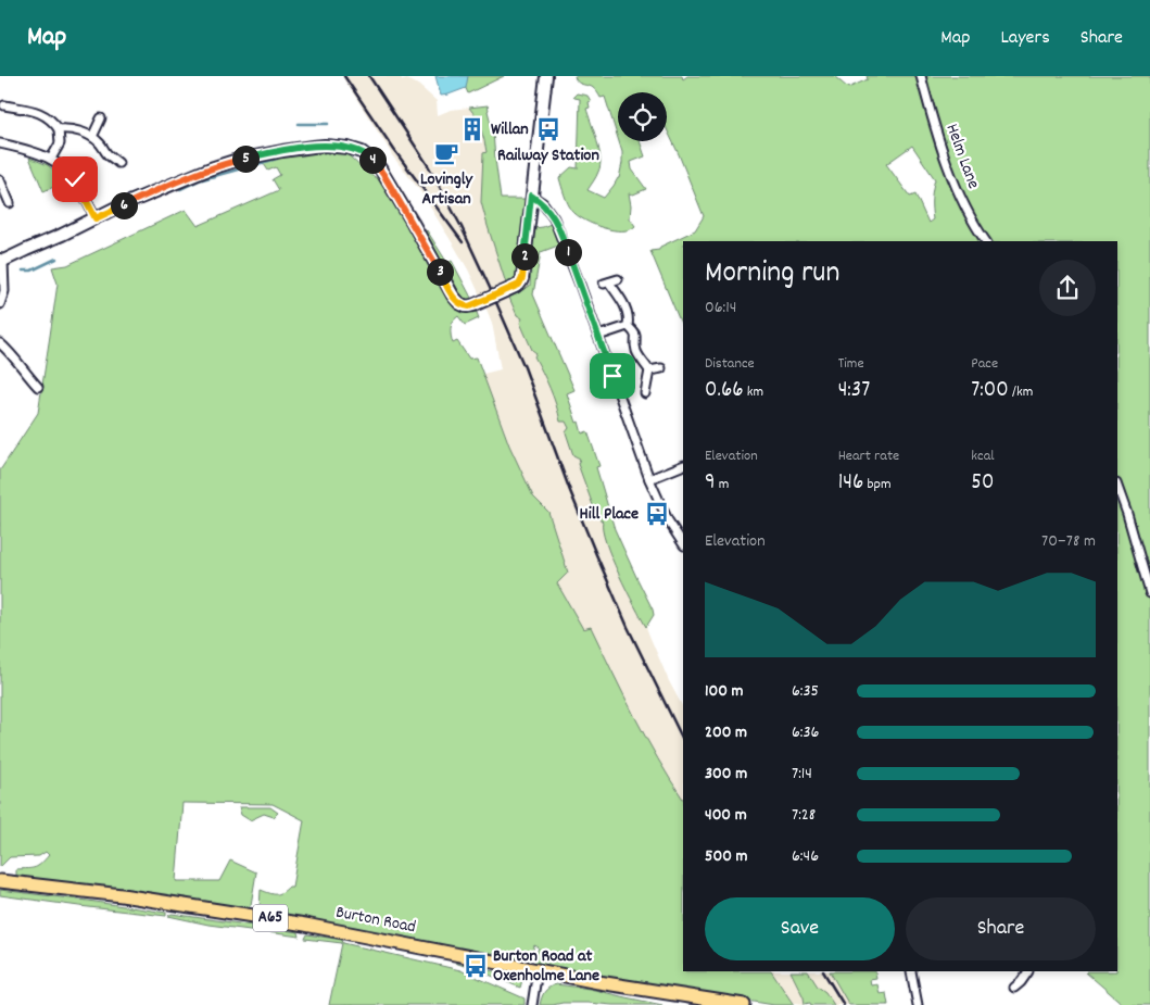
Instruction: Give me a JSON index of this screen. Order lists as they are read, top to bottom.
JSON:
{
  "streets": {
    "main road": ["A65", "Burton Road"],
    "street": ["Helm Lane"]
  },
  "places": {
    "building": ["Willan"],
    "bus stop": ["Railway Station", "Hill Place", "Burton Road at Oxenholme Lane"],
    "cafe": ["Lovingly Artisan"]
  },
  "page": {
    "header": "Map",
    "nav": ["Map", "Layers", "Share"],
    "pins": [
      "5",
      "4",
      "6",
      "1",
      "2",
      "3"
    ],
    "heading": ["Morning run", "06:14"],
    "stats": [
      ["Distance", "0.66 km"],
      ["Time", "4:37"],
      ["Pace", "7:00 /km"],
      ["Elevation", "9 m"],
      ["Heart rate", "146 bpm"],
      ["kcal", "50"]
    ],
    "chart": ["Elevation", "70–78 m"],
    "list": [
      {
        "name": "100 m",
        "note": "6:35"
      },
      {
        "name": "200 m",
        "note": "6:36"
      },
      {
        "name": "300 m",
        "note": "7:14"
      },
      {
        "name": "400 m",
        "note": "7:28"
      },
      {
        "name": "500 m",
        "note": "6:46"
      }
    ],
    "buttons": ["Save", "Share"]
  }
}
